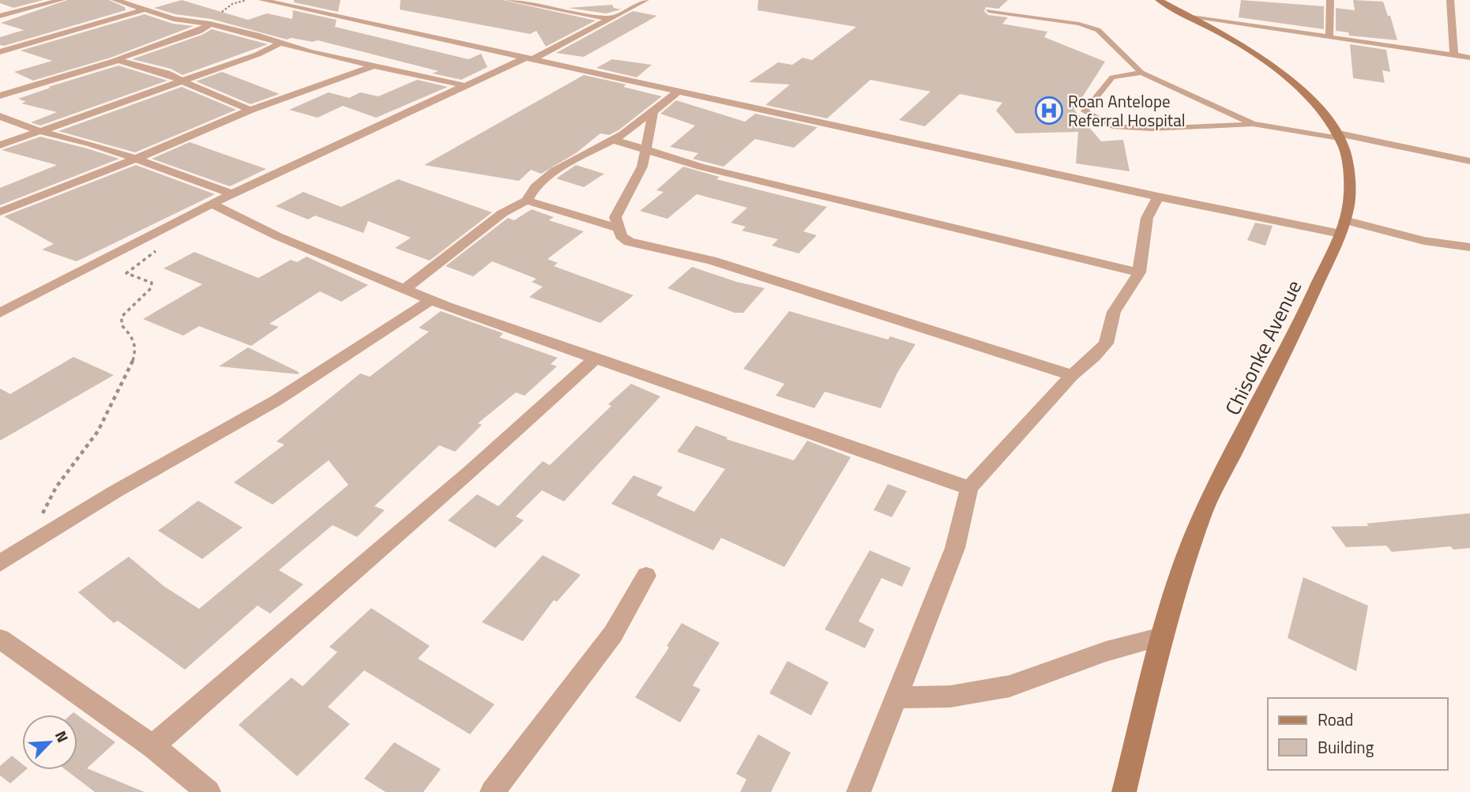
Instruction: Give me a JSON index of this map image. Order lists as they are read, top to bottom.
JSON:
{
  "streets": {
    "street": ["Chisonke Avenue"]
  },
  "places": {
    "hospital": ["Roan Antelope Referral Hospital"]
  },
  "legend": ["Road", "Building"],
  "north": "top right"
}
